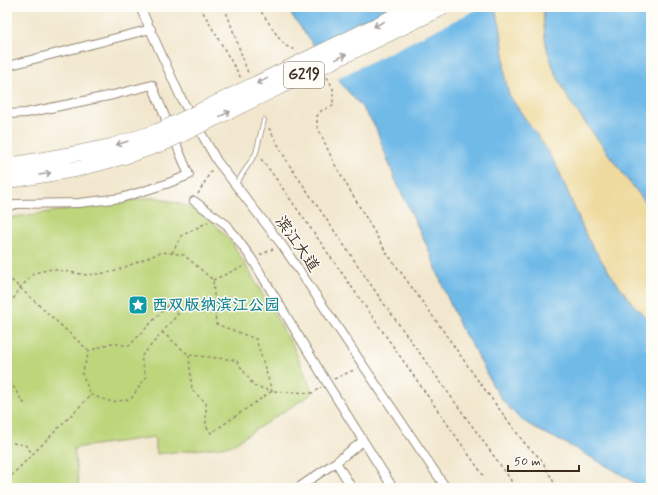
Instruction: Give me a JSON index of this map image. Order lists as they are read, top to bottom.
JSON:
{
  "streets": {
    "highway": ["G219"],
    "street": ["滨江大道"]
  },
  "places": {
    "place": ["西双版纳滨江公园"]
  },
  "scale_bar": "50 m"
}
